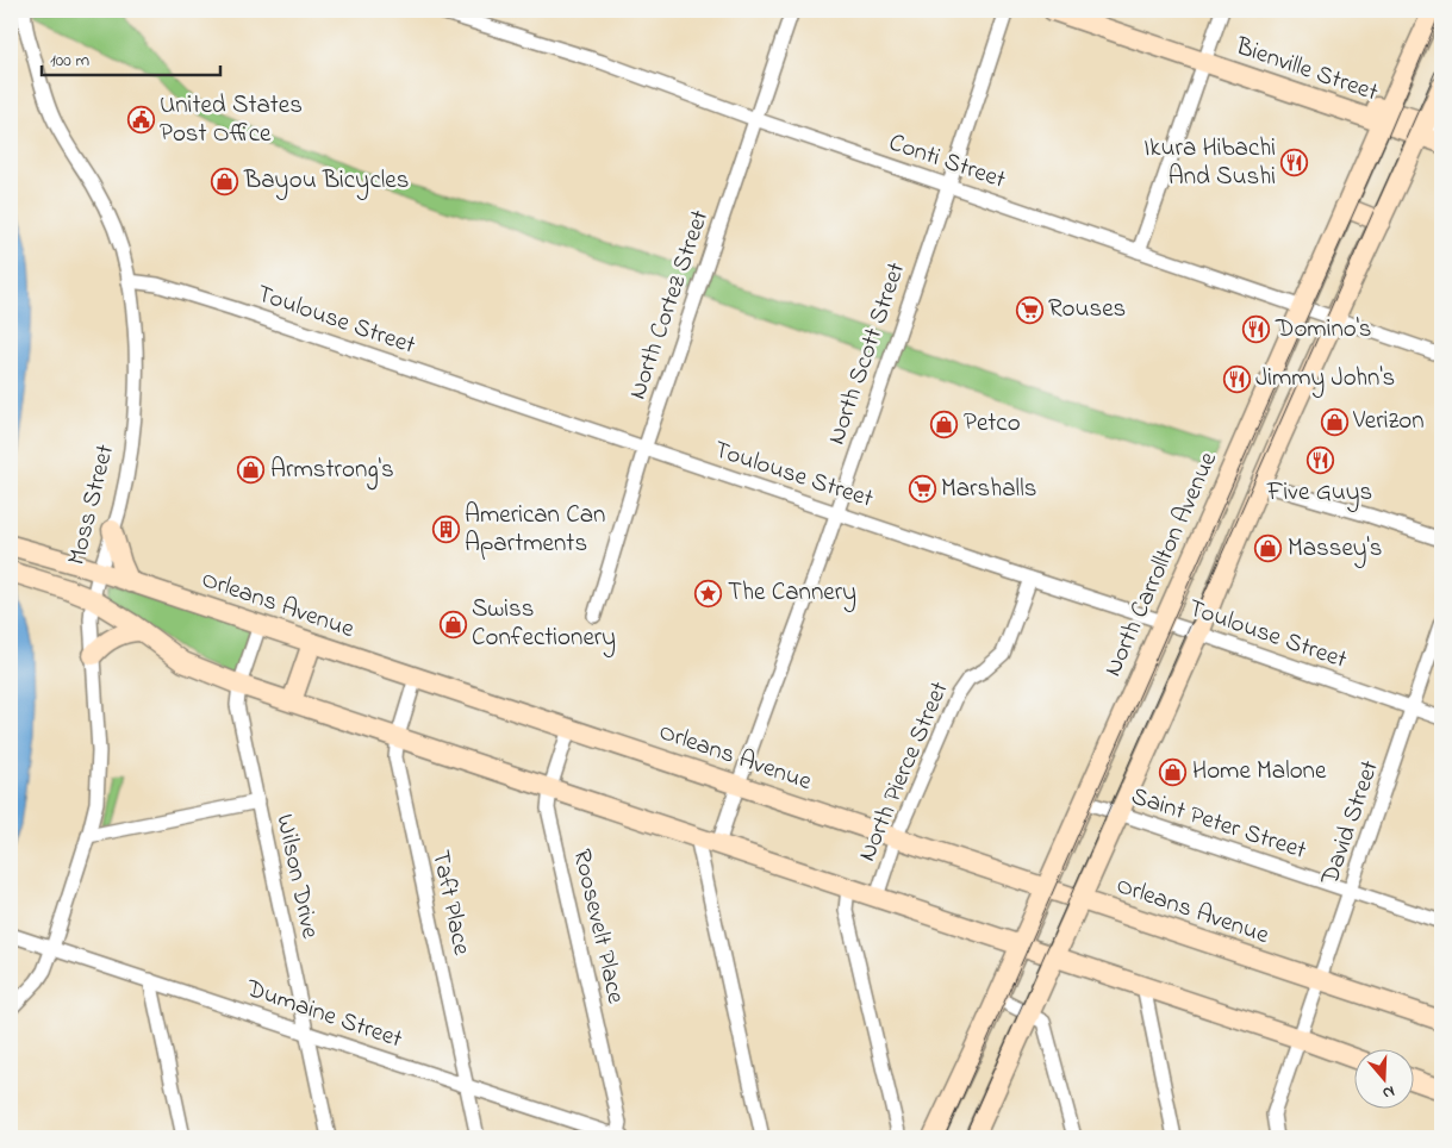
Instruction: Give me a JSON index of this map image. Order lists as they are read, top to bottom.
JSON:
{
  "streets": {
    "street": [
      "Bienville Street",
      "Conti Street",
      "North Cortez Street",
      "Toulouse Street",
      "North Scott Street",
      "Moss Street",
      "North Carrollton Avenue",
      "Orleans Avenue",
      "North Pierce Street",
      "David Street",
      "Saint Peter Street",
      "Wilson Drive",
      "Taft Place",
      "Roosevelt Place",
      "Dumaine Street"
    ]
  },
  "crossings": [
    ["Bienville Street", "North Carrollton Avenue"],
    ["Conti Street", "North Cortez Street"],
    ["Conti Street", "North Scott Street"],
    ["Conti Street", "North Carrollton Avenue"],
    ["North Cortez Street", "Toulouse Street"],
    ["Toulouse Street", "North Scott Street"],
    ["Toulouse Street", "Moss Street"],
    ["Toulouse Street", "North Carrollton Avenue"],
    ["Toulouse Street", "North Pierce Street"],
    ["Toulouse Street", "David Street"],
    ["North Scott Street", "Orleans Avenue"],
    ["Moss Street", "Orleans Avenue"],
    ["Moss Street", "Dumaine Street"],
    ["North Carrollton Avenue", "Orleans Avenue"],
    ["North Carrollton Avenue", "Saint Peter Street"],
    ["Orleans Avenue", "North Pierce Street"],
    ["Orleans Avenue", "David Street"],
    ["Orleans Avenue", "Wilson Drive"],
    ["Orleans Avenue", "Taft Place"],
    ["Orleans Avenue", "Roosevelt Place"],
    ["David Street", "Saint Peter Street"],
    ["Wilson Drive", "Dumaine Street"],
    ["Taft Place", "Dumaine Street"],
    ["Roosevelt Place", "Dumaine Street"]
  ],
  "places": {
    "public building": ["United States Post Office"],
    "restaurant": [
      "Ikura Hibachi And Sushi",
      "Domino's",
      "Jimmy John's",
      "Five Guys"
    ],
    "shop": [
      "Bayou Bicycles",
      "Verizon",
      "Petco",
      "Armstrong's",
      "Massey's",
      "Swiss Confectionery",
      "Home Malone"
    ],
    "supermarket": ["Rouses", "Marshalls"],
    "building": ["American Can Apartments"],
    "place": ["The Cannery"]
  },
  "scale_bar": "100 m",
  "north": "bottom"
}
